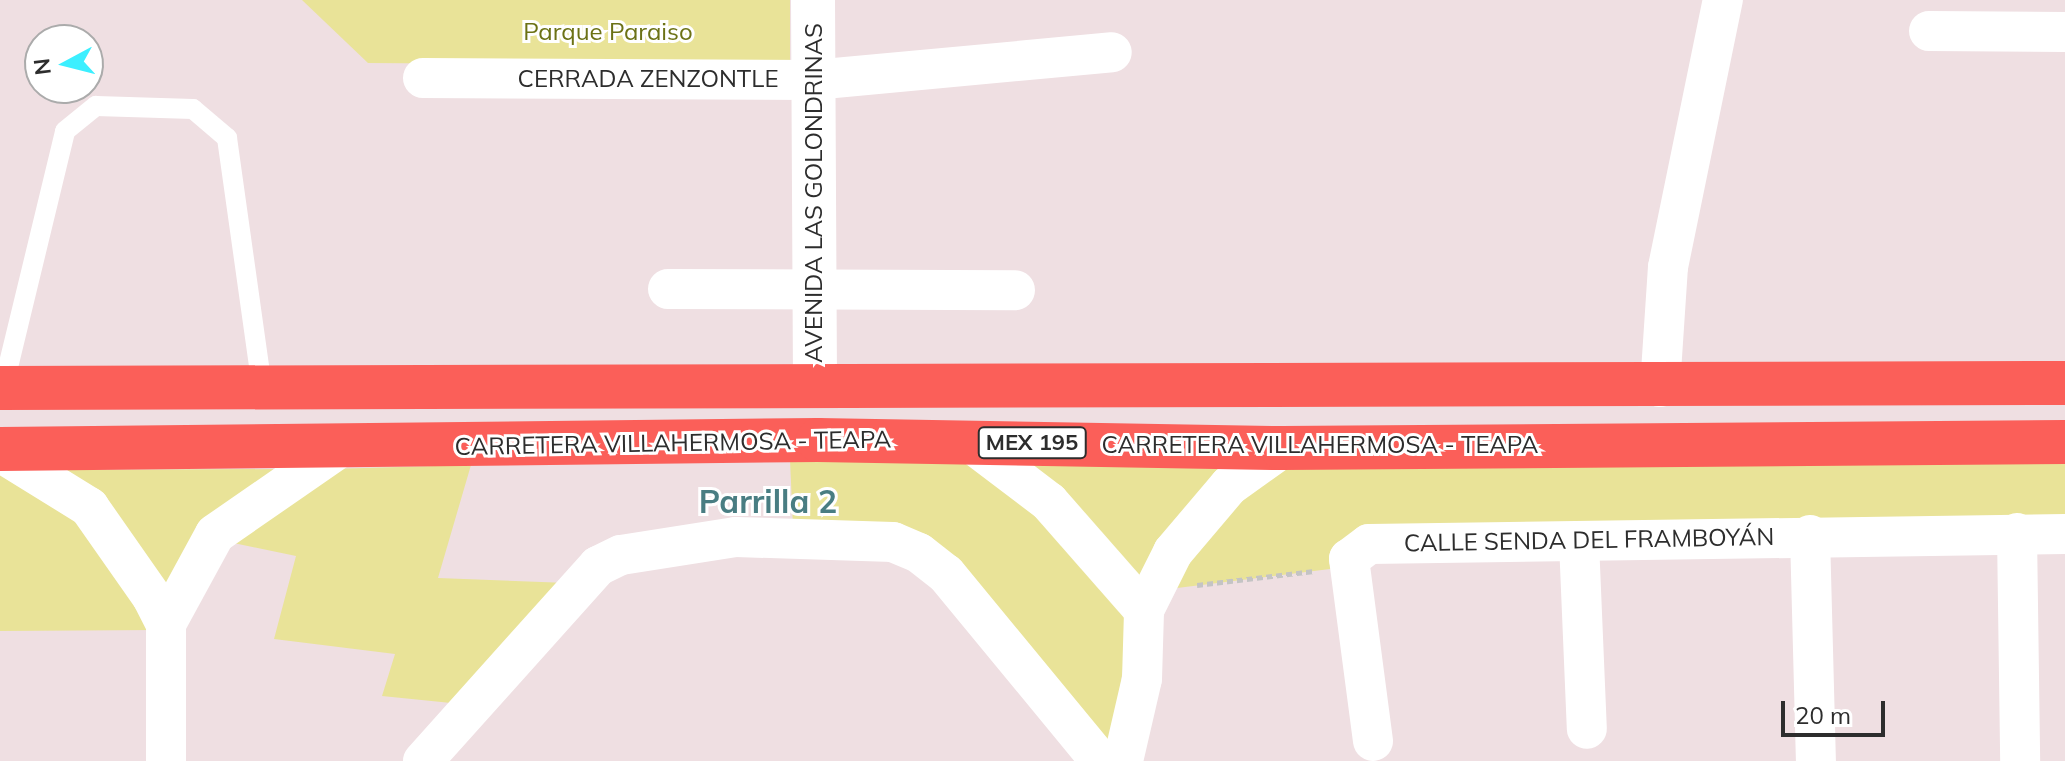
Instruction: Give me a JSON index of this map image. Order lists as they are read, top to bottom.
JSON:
{
  "streets": {
    "main road": ["CARRETERA VILLAHERMOSA - TEAPA", "MEX 195"],
    "street": ["CERRADA ZENZONTLE", "AVENIDA LAS GOLONDRINAS", "CALLE SENDA DEL FRAMBOYÁN"]
  },
  "crossings": [
    ["CERRADA ZENZONTLE", "AVENIDA LAS GOLONDRINAS"]
  ],
  "districts": ["Parrilla 2"],
  "parks": ["Parque Paraiso"],
  "scale_bar": "20 m",
  "north": "left"
}
